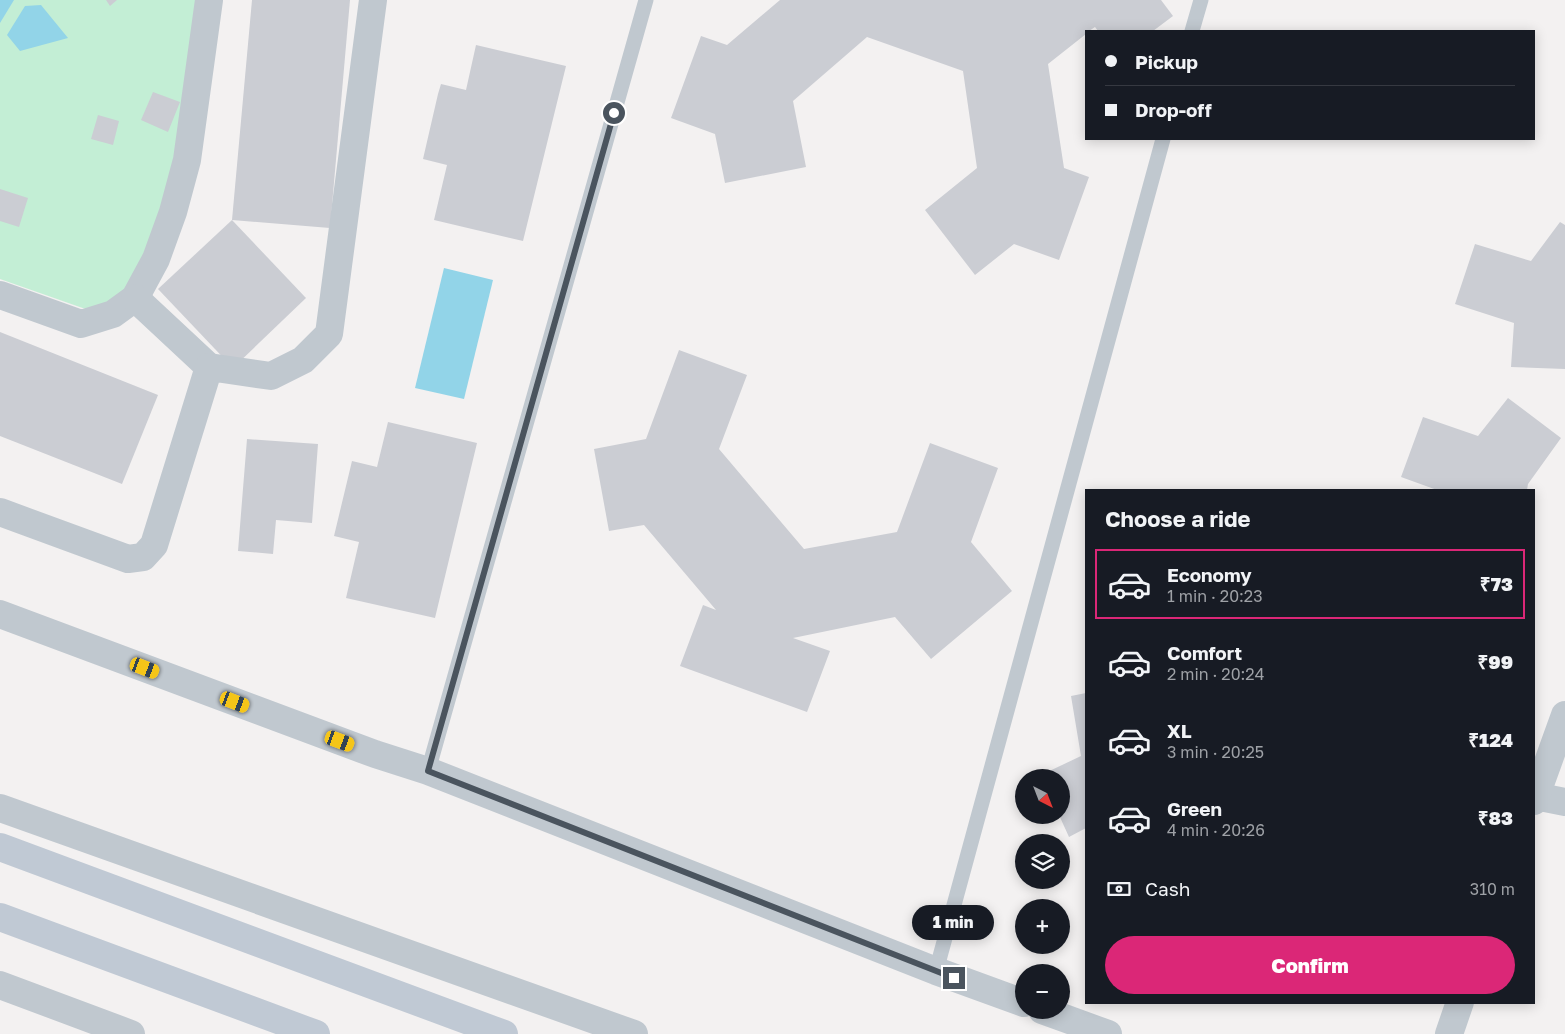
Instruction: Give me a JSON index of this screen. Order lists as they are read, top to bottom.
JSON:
{
  "north": "bottom right",
  "page": {
    "banner": ["Pickup", "Drop-off"],
    "heading": "Choose a ride",
    "list": [
      {
        "name": "Economy",
        "note": "1 min · 20:23",
        "value": "₹73"
      },
      {
        "name": "Comfort",
        "note": "2 min · 20:24",
        "value": "₹99"
      },
      {
        "name": "XL",
        "note": "3 min · 20:25",
        "value": "₹124"
      },
      {
        "name": "Green",
        "note": "4 min · 20:26",
        "value": "₹83"
      }
    ],
    "map_buttons": ["+", "−"],
    "pay": ["Cash", "310 m"],
    "bubble": "1 min",
    "buttons": "Confirm"
  }
}
